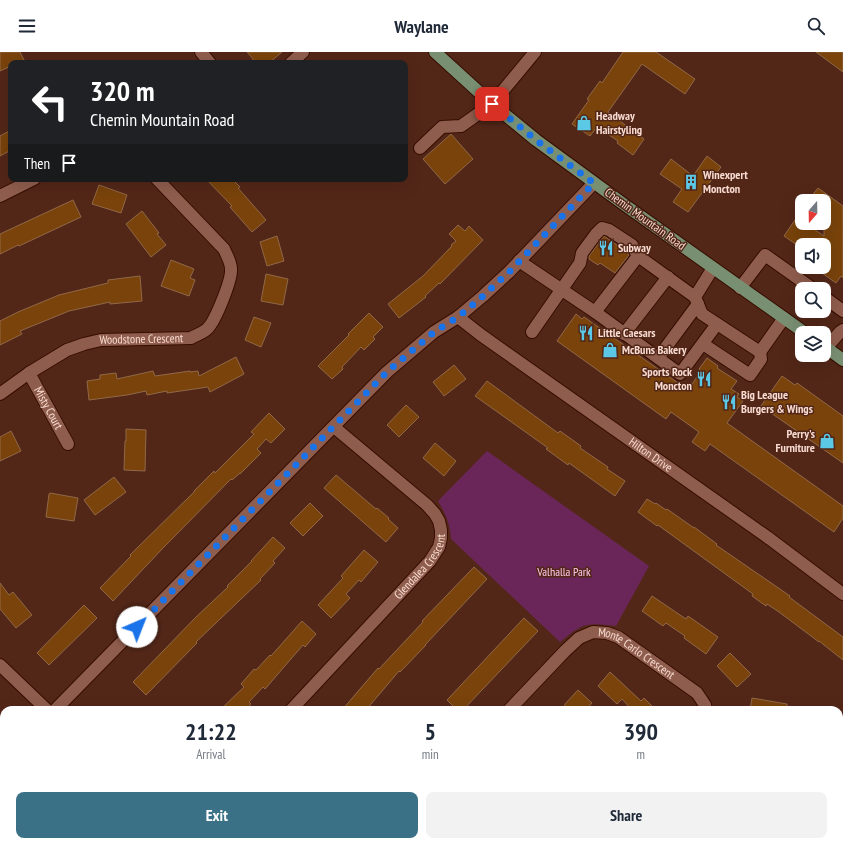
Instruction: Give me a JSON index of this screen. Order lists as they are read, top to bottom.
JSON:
{
  "streets": {
    "main road": ["Chemin Mountain Road"],
    "street": [
      "Woodstone Crescent",
      "Misty Court",
      "Hilton Drive",
      "Glendalea Crescent",
      "Monte Carlo Crescent"
    ]
  },
  "crossings": [
    ["Woodstone Crescent", "Misty Court"]
  ],
  "parks": ["Valhalla Park"],
  "places": {
    "shop": ["Headway Hairstyling", "McBuns Bakery", "Perry's Furniture"],
    "building": ["Winexpert Moncton"],
    "restaurant": [
      "Subway",
      "Little Caesars",
      "Sports Rock Moncton",
      "Big League Burgers & Wings"
    ]
  },
  "north": "bottom",
  "page": {
    "header": "Waylane",
    "turn": ["320 m", "Chemin Mountain Road"],
    "then": "Then",
    "eta": [
      "21:22",
      "Arrival",
      "5",
      "min",
      "390",
      "m"
    ],
    "buttons": ["Exit", "Share"]
  }
}
